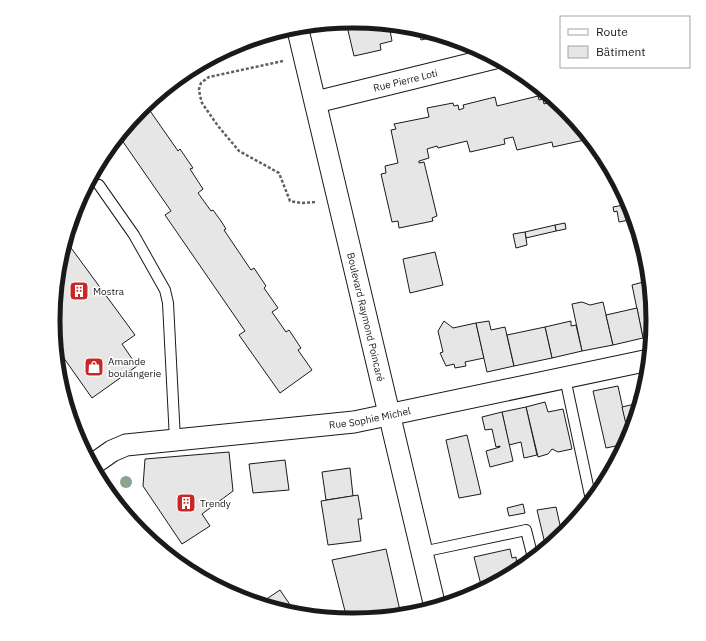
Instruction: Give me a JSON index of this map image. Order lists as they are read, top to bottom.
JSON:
{
  "streets": {
    "street": ["Rue Pierre Loti", "Boulevard Raymond Poincaré", "Rue Sophie Michel"]
  },
  "crossings": [
    ["Rue Pierre Loti", "Boulevard Raymond Poincaré"],
    ["Boulevard Raymond Poincaré", "Rue Sophie Michel"]
  ],
  "places": {
    "building": ["Mostra", "Trendy"],
    "shop": ["Amande boulangerie"]
  },
  "legend": ["Route", "Bâtiment"]
}
